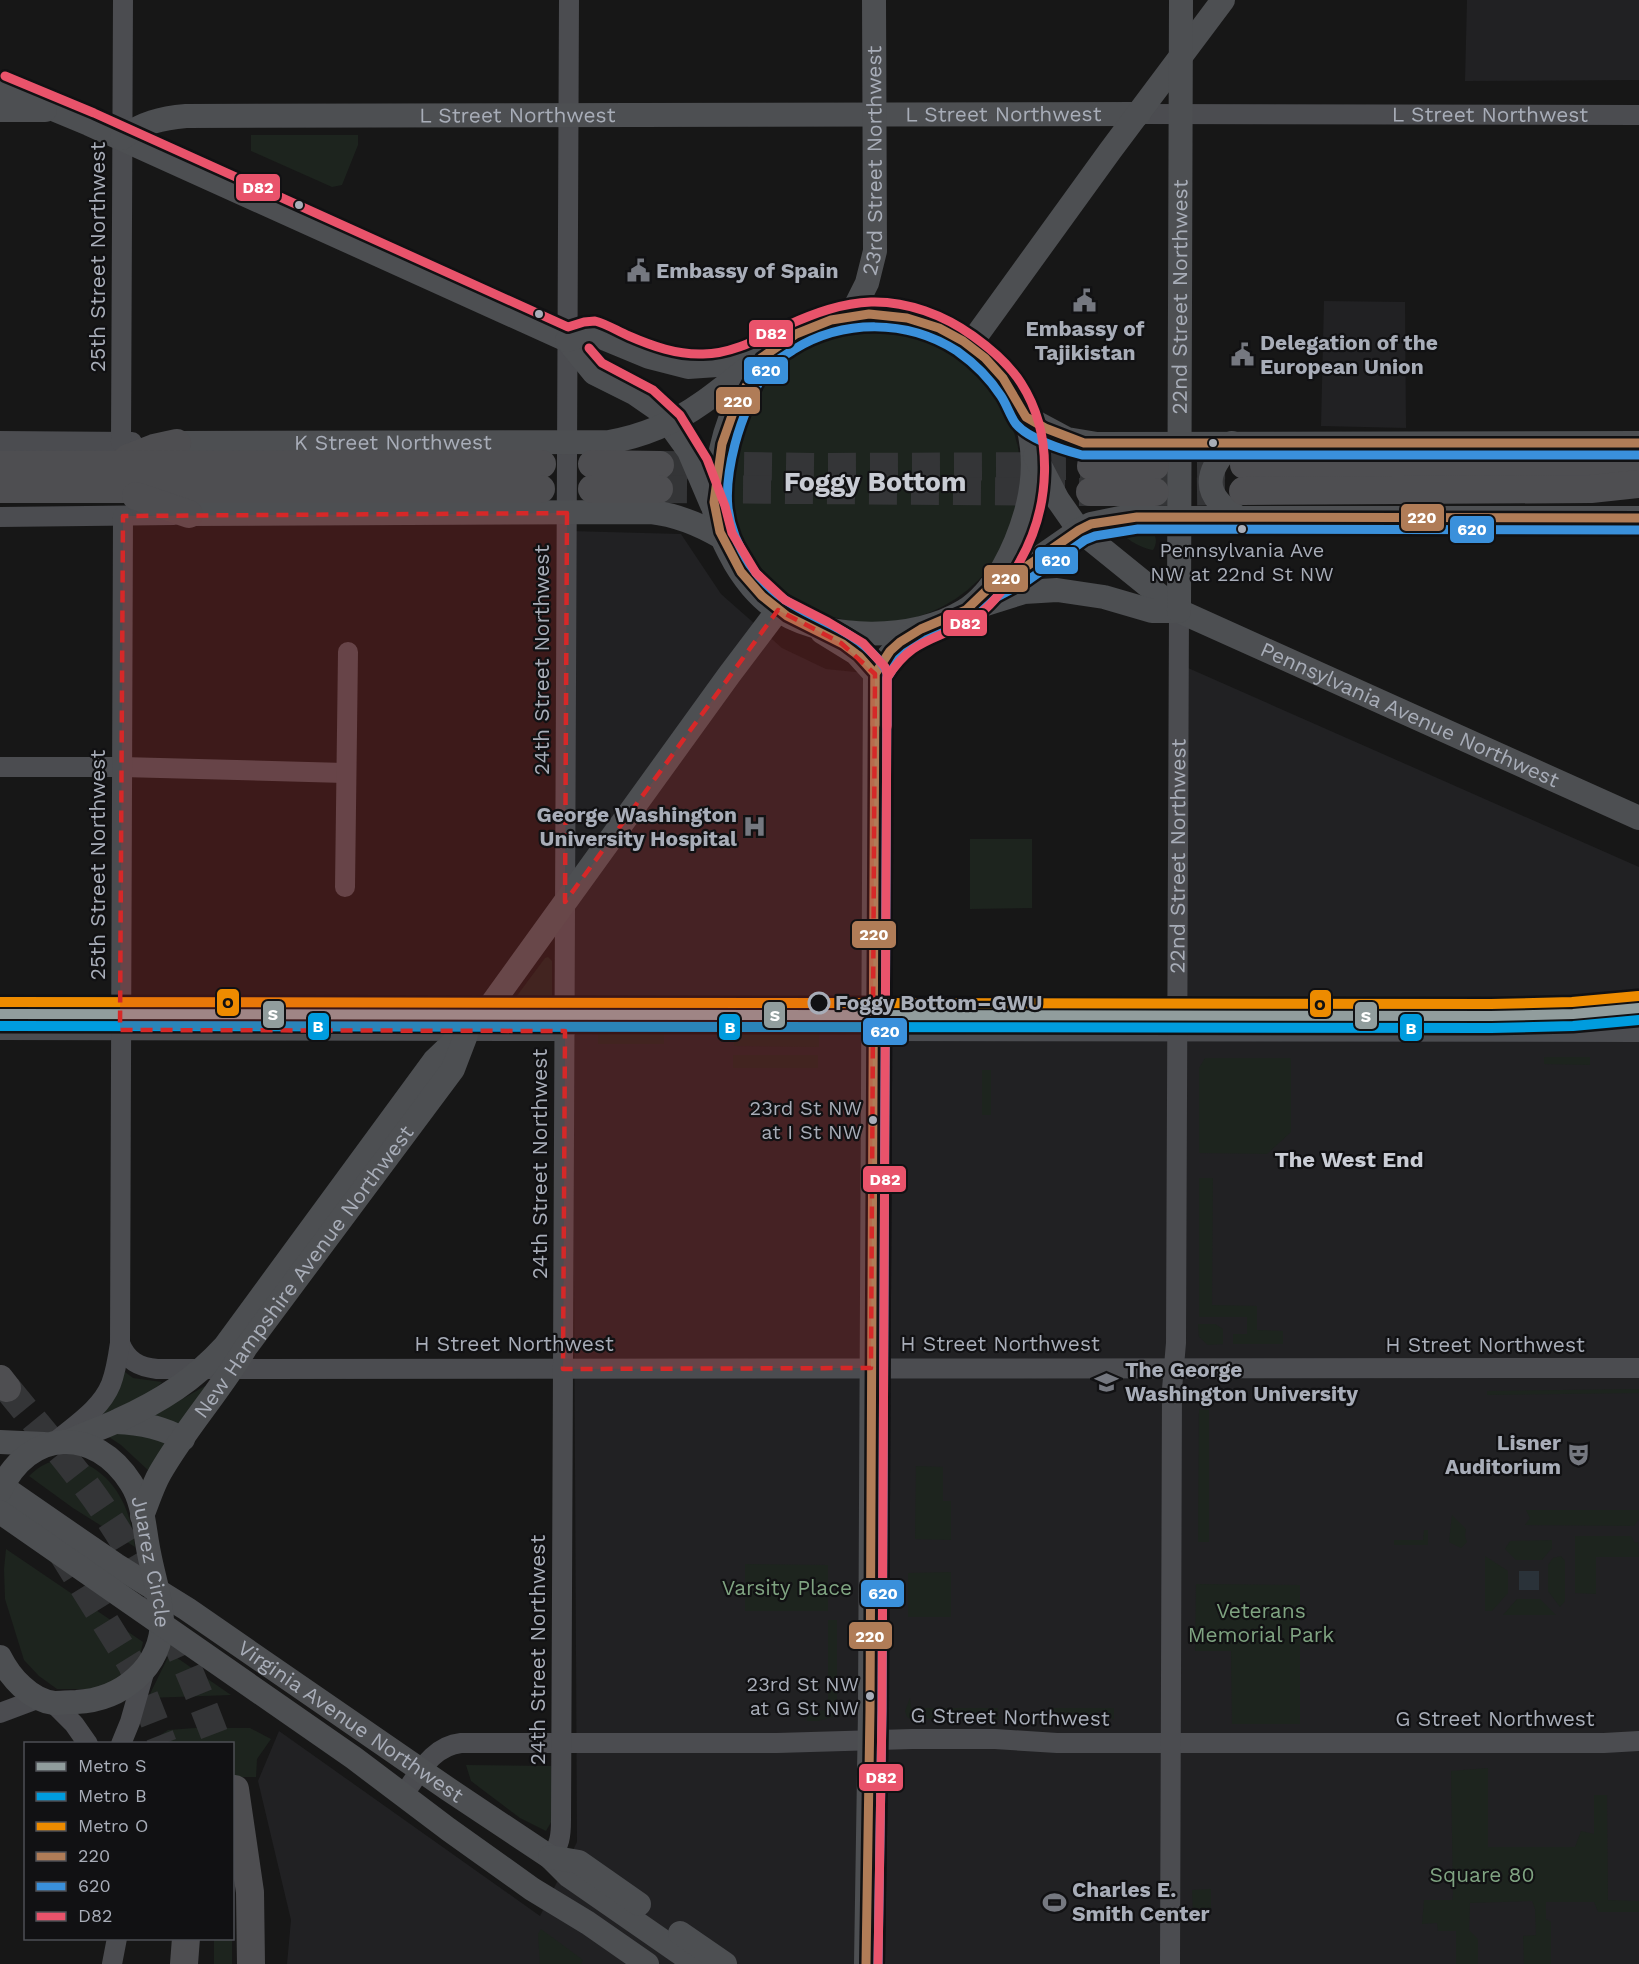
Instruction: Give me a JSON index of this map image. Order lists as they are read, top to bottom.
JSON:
{
  "streets": {
    "highway": ["K Street Northwest"],
    "main road": [
      "L Street Northwest",
      "23rd Street Northwest",
      "22nd Street Northwest",
      "Pennsylvania Avenue Northwest",
      "New Hampshire Avenue Northwest",
      "Juarez Circle",
      "Virginia Avenue Northwest"
    ],
    "street": [
      "25th Street Northwest",
      "24th Street Northwest",
      "H Street Northwest",
      "G Street Northwest"
    ]
  },
  "crossings": [
    ["L Street Northwest", "23rd Street Northwest"],
    ["L Street Northwest", "25th Street Northwest"],
    ["L Street Northwest", "22nd Street Northwest"],
    ["L Street Northwest", "24th Street Northwest"],
    ["25th Street Northwest", "K Street Northwest"],
    ["25th Street Northwest", "New Hampshire Avenue Northwest"],
    ["25th Street Northwest", "H Street Northwest"],
    ["25th Street Northwest", "Juarez Circle"],
    ["22nd Street Northwest", "Pennsylvania Avenue Northwest"],
    ["22nd Street Northwest", "H Street Northwest"],
    ["22nd Street Northwest", "G Street Northwest"],
    ["K Street Northwest", "24th Street Northwest"],
    ["24th Street Northwest", "New Hampshire Avenue Northwest"],
    ["24th Street Northwest", "H Street Northwest"],
    ["24th Street Northwest", "G Street Northwest"],
    ["24th Street Northwest", "Virginia Avenue Northwest"],
    ["New Hampshire Avenue Northwest", "H Street Northwest"],
    ["New Hampshire Avenue Northwest", "Juarez Circle"],
    ["Juarez Circle", "Virginia Avenue Northwest"],
    ["G Street Northwest", "Virginia Avenue Northwest"]
  ],
  "districts": ["Foggy Bottom", "The West End"],
  "parks": ["Varsity Place", "Veterans Memorial Park", "Square 80"],
  "places": {
    "public building": ["Embassy of Spain", "Embassy of Tajikistan", "Delegation of the European Union"],
    "other": [
      "Pennsylvania Ave NW at 22nd St NW",
      "Foggy Bottom–GWU",
      "23rd St NW at I St NW",
      "23rd St NW at G St NW"
    ],
    "hospital": ["George Washington University Hospital"],
    "school or university": ["The George Washington University"],
    "theatre": ["Lisner Auditorium"],
    "sports": ["Charles E. Smith Center"]
  },
  "lines": [
    "transit line D82",
    "transit line 220",
    "transit line 620",
    "metro line O",
    "metro line S",
    "metro line B"
  ],
  "legend": [
    "Metro S",
    "Metro B",
    "Metro O",
    "220",
    "620",
    "D82"
  ]
}
